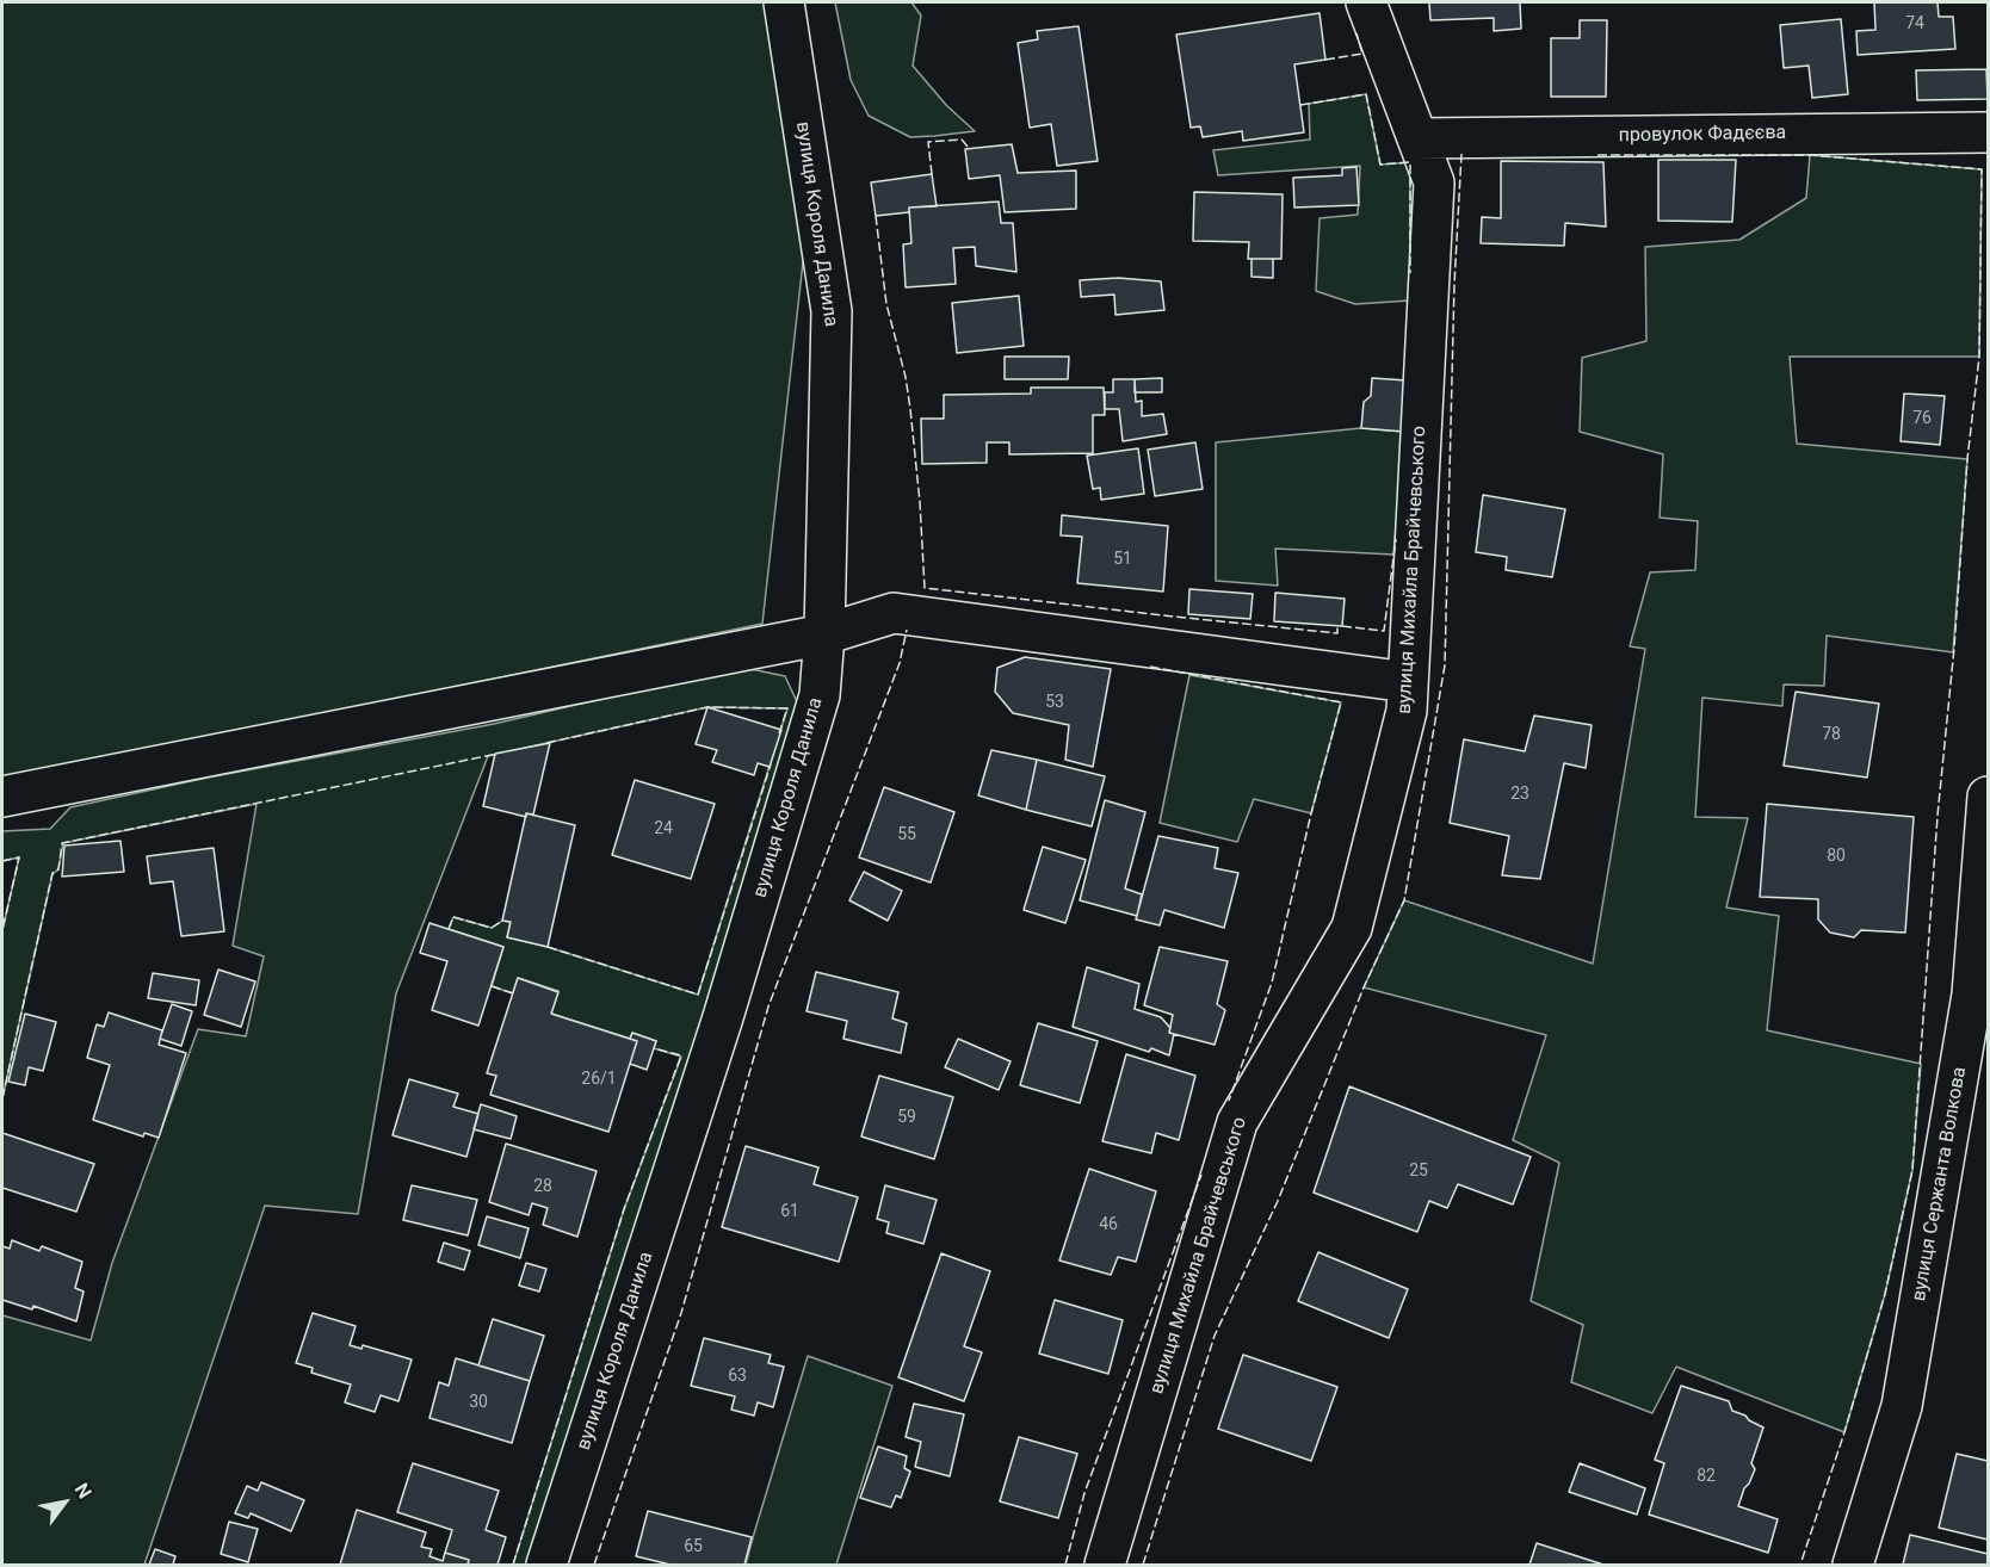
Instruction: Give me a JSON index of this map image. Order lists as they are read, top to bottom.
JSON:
{
  "streets": {
    "street": [
      "провулок Фадєєва",
      "вулиця Короля Данила",
      "вулиця Михайла Брайчевського",
      "вулиця Сержанта Волкова"
    ]
  },
  "crossings": [
    ["провулок Фадєєва", "вулиця Михайла Брайчевського"]
  ],
  "house_numbers": [
    "74",
    "76",
    "51",
    "53",
    "78",
    "23",
    "24",
    "55",
    "80",
    "26/1",
    "59",
    "25",
    "28",
    "61",
    "46",
    "63",
    "30",
    "82",
    "65"
  ],
  "north": "top right"
}
